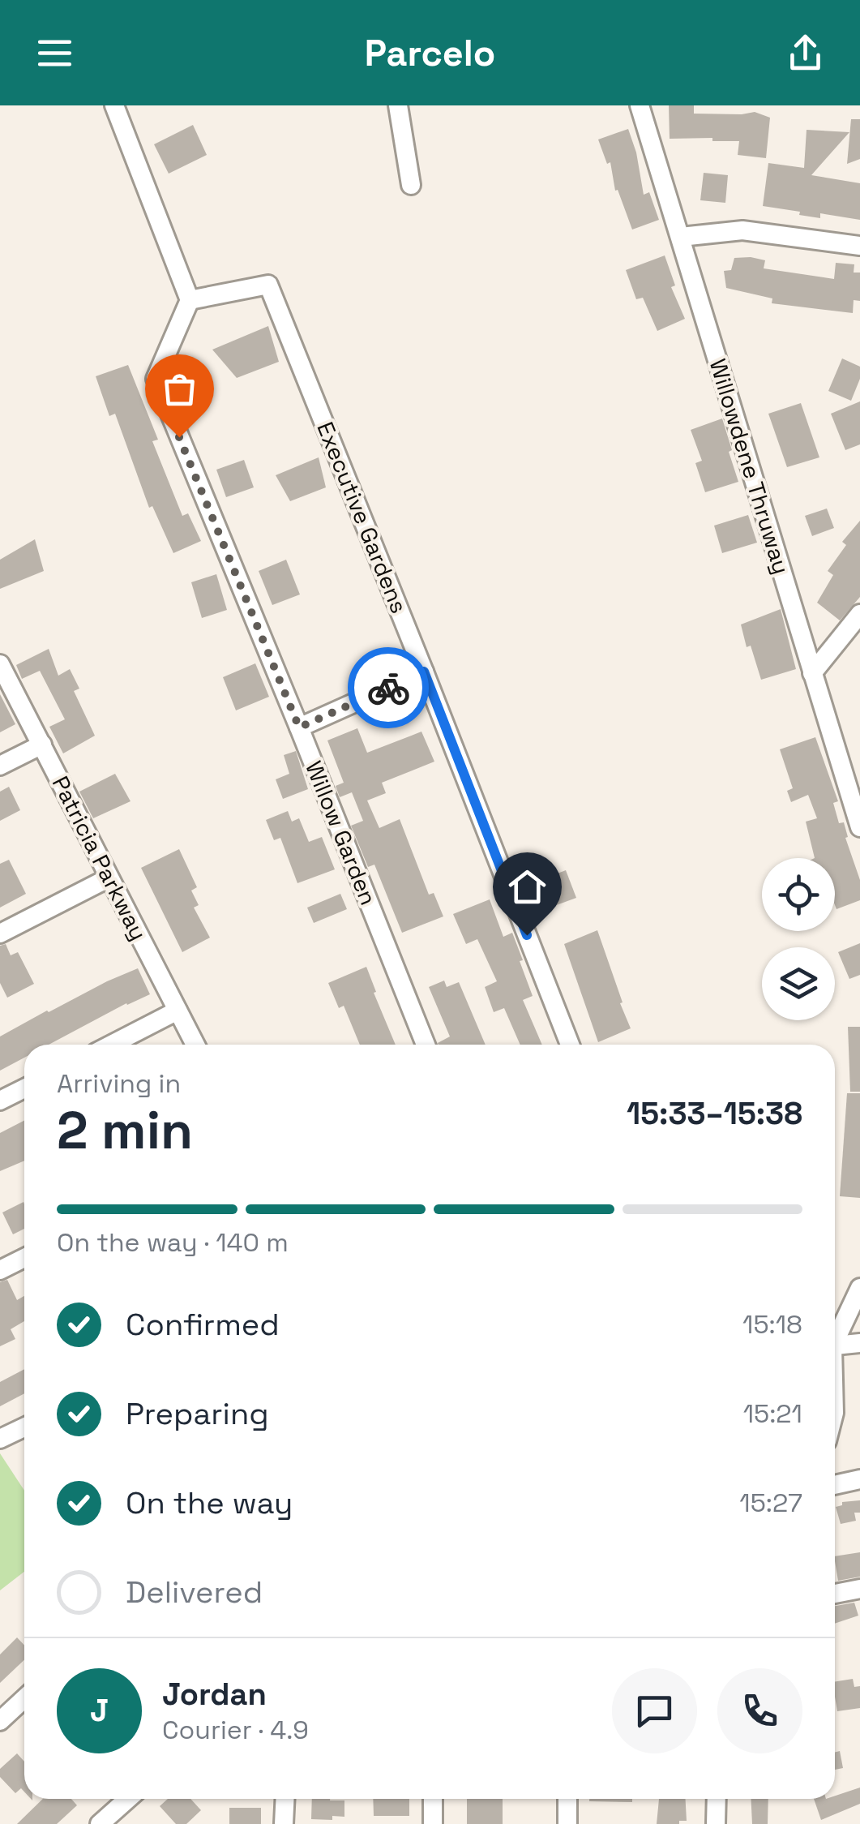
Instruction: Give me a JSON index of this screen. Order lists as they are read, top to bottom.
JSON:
{
  "streets": {
    "street": [
      "Willowdene Thruway",
      "Executive Gardens",
      "Willow Garden",
      "Patricia Parkway"
    ]
  },
  "crossings": [
    ["Executive Gardens", "Willow Garden"]
  ],
  "page": {
    "header": "Parcelo",
    "heading": ["2 min", "Arriving in", "15:33–15:38"],
    "panel": ["Jordan", "Courier · 4.9"],
    "bar": "On the way · 140 m",
    "list": [
      ["Confirmed", "15:18"],
      ["Preparing", "15:21"],
      ["On the way", "15:27"],
      "Delivered"
    ],
    "round": "J"
  }
}
